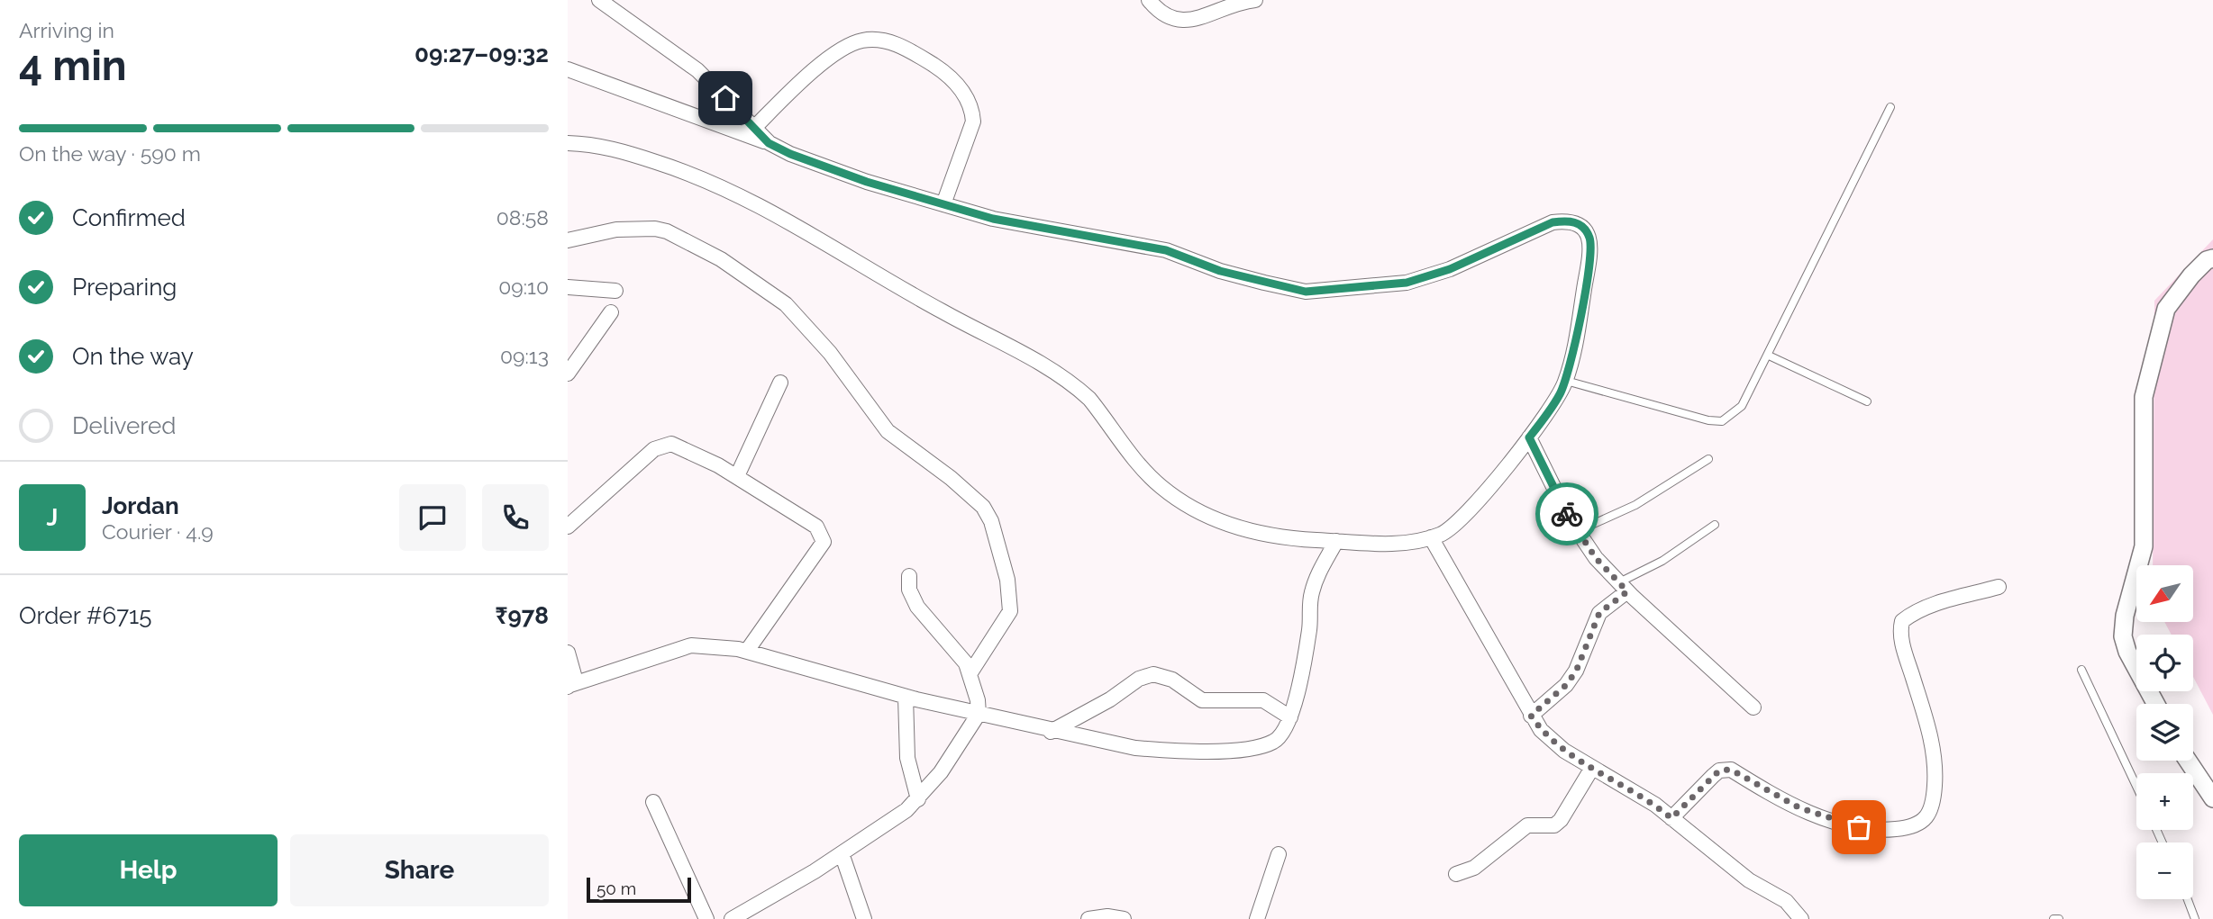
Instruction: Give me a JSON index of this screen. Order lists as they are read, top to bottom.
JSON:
{
  "scale_bar": "50 m",
  "north": "bottom left",
  "page": {
    "heading": ["4 min", "Arriving in", "09:27–09:32"],
    "panel": [
      "Jordan",
      "Courier · 4.9",
      "Order #6715",
      "₹978"
    ],
    "bar": "On the way · 590 m",
    "list": [
      ["Confirmed", "08:58"],
      ["Preparing", "09:10"],
      ["On the way", "09:13"],
      "Delivered"
    ],
    "round": "J",
    "map_buttons": ["+", "−"],
    "buttons": ["Help", "Share"],
    "scale": "50 m"
  }
}
